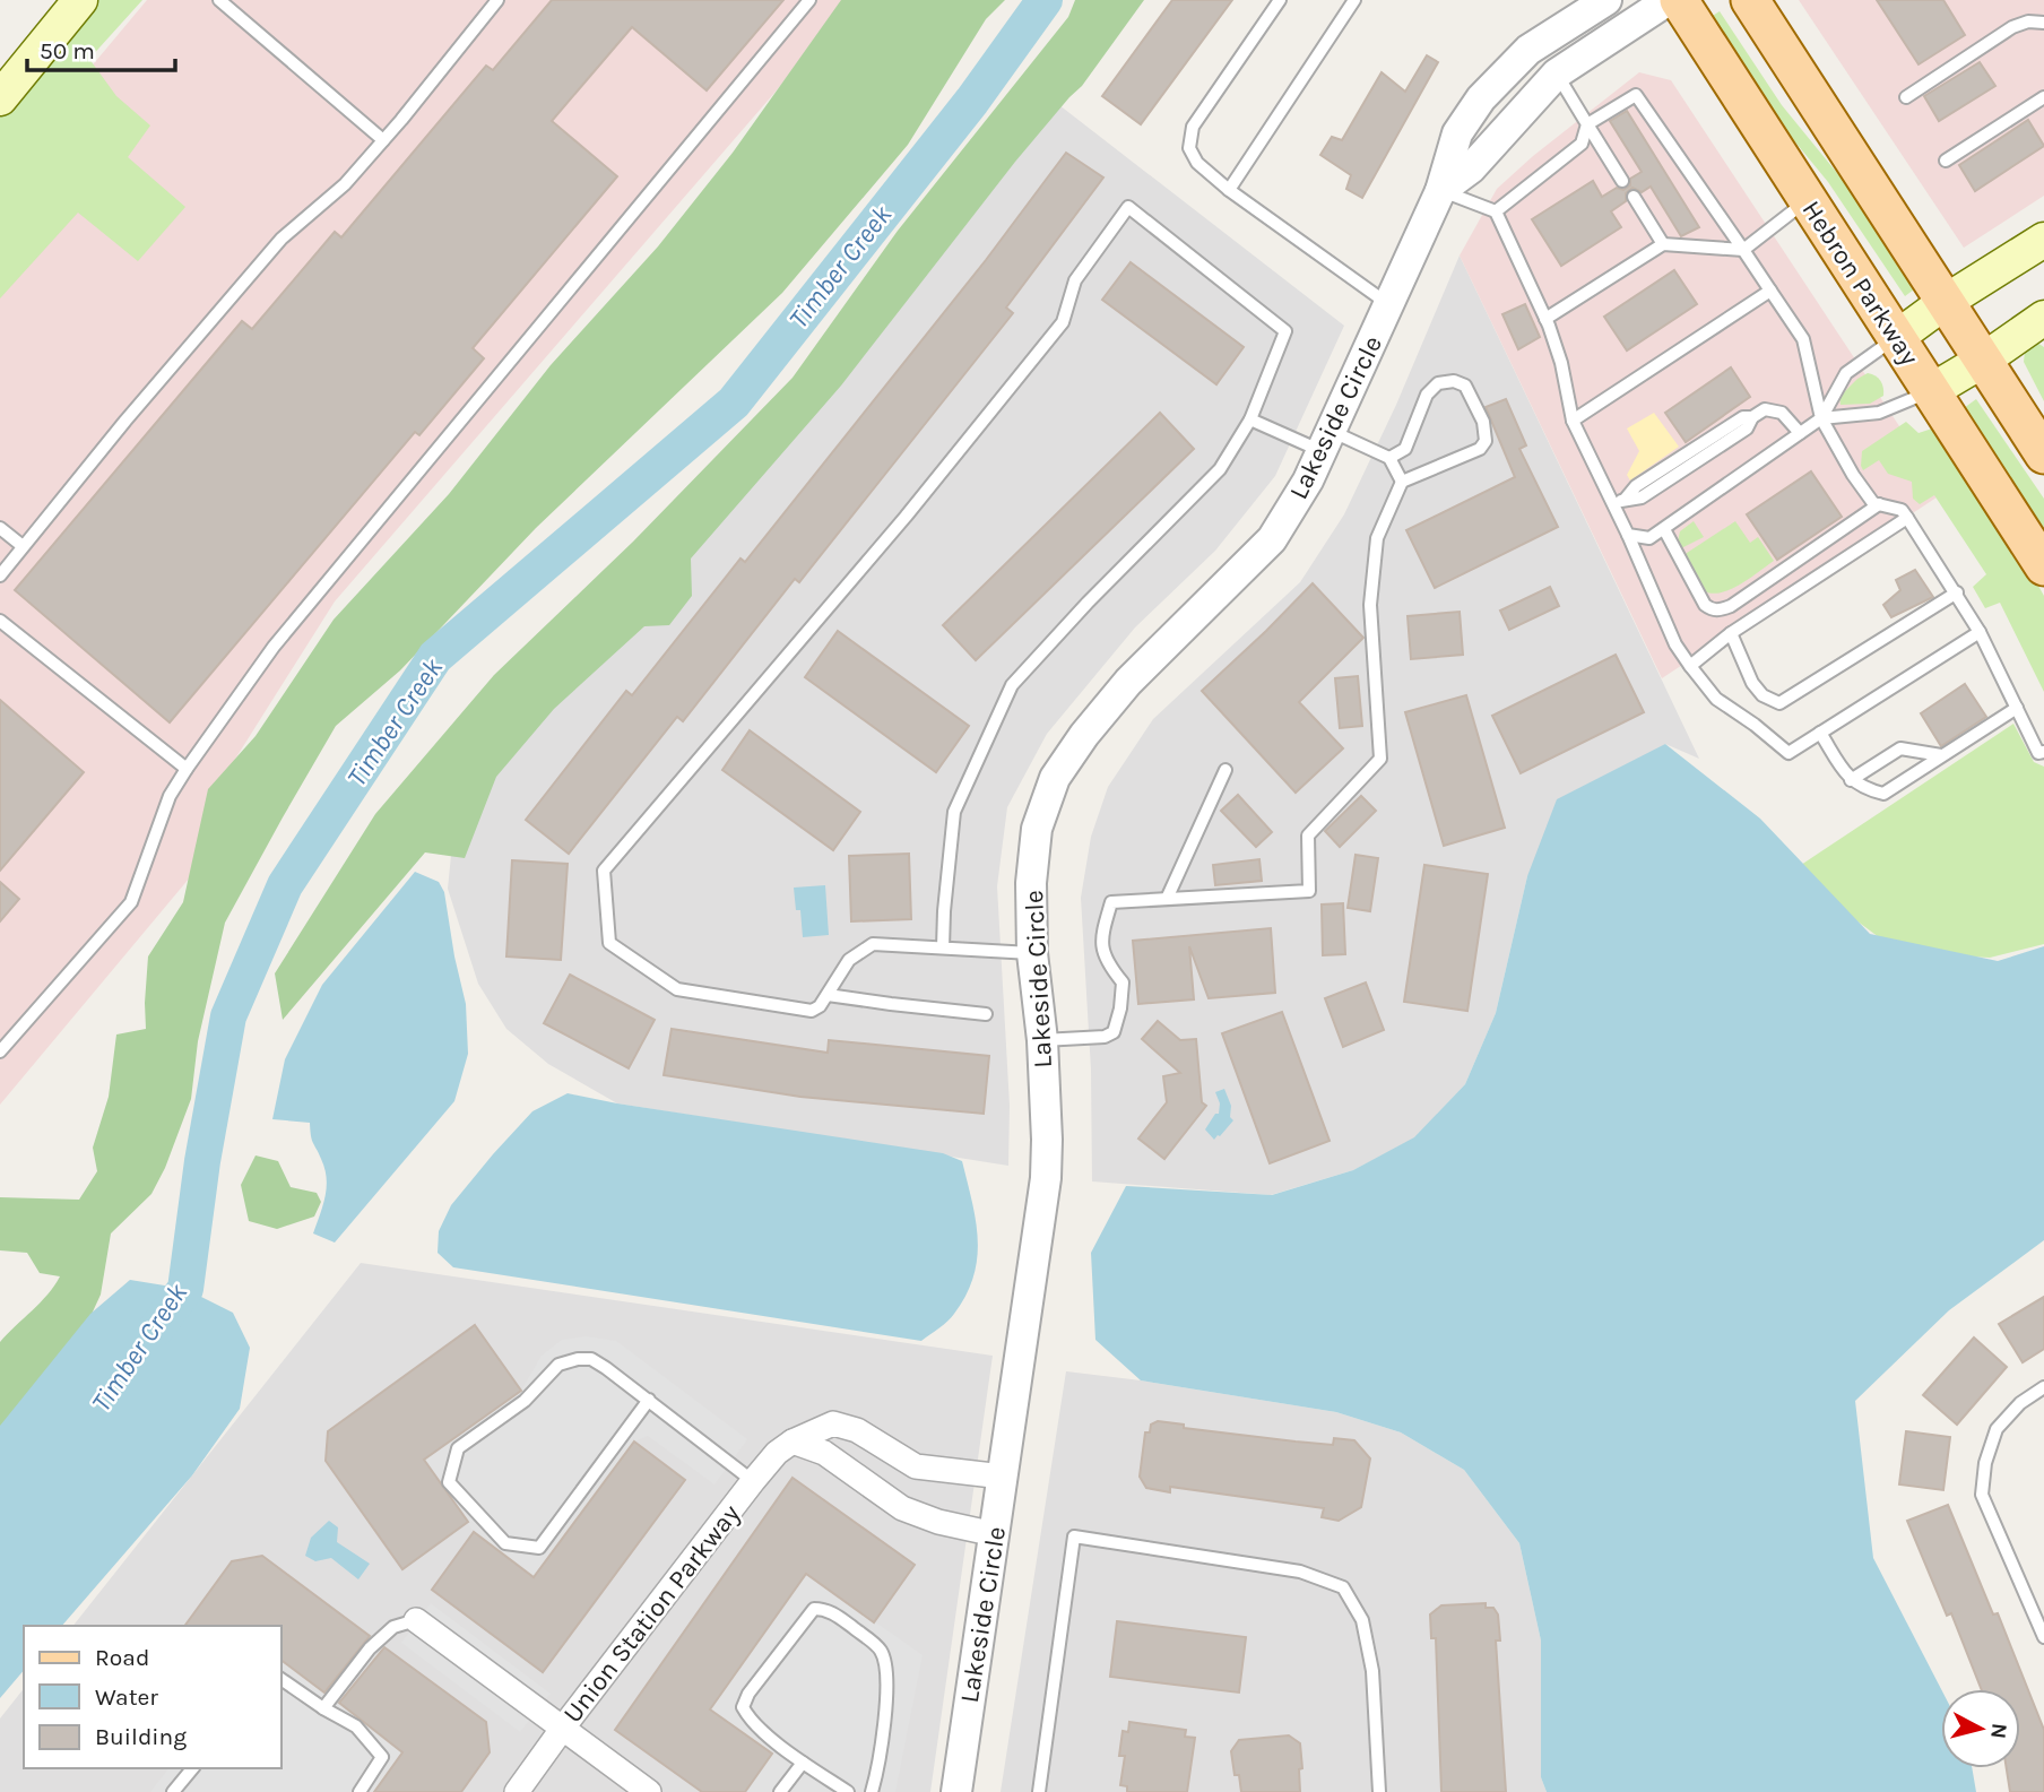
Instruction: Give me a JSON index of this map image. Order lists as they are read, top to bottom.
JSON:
{
  "streets": {
    "main road": ["Hebron Parkway"],
    "street": ["Lakeside Circle", "Union Station Parkway"]
  },
  "crossings": [
    ["Lakeside Circle", "Union Station Parkway"]
  ],
  "water": ["Timber Creek"],
  "legend": ["Road", "Water", "Building"],
  "scale_bar": "50 m",
  "north": "right"
}
